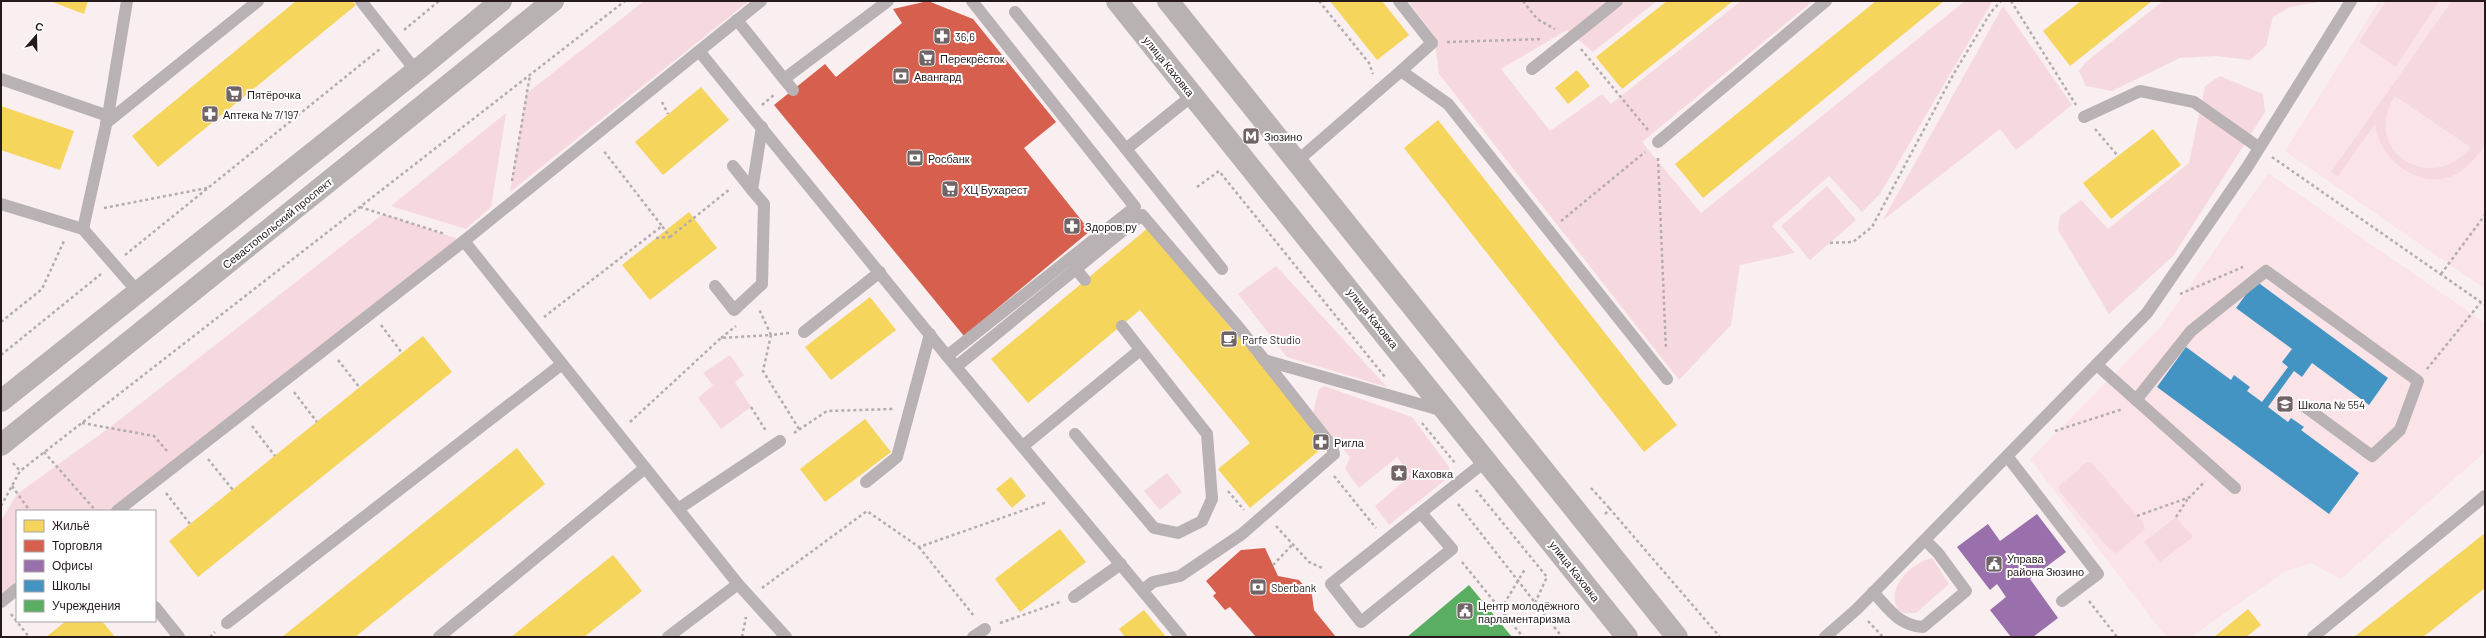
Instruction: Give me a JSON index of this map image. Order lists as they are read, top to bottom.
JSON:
{
  "streets": {
    "main road": ["улица Каховка", "Севастопольский проспект"]
  },
  "places": {
    "pharmacy": [
      "36,6",
      "Аптека № 7/197",
      "Здоров.ру",
      "Ригла"
    ],
    "supermarket": ["Перекрёсток", "Пятёрочка", "ХЦ Бухарест"],
    "bank": ["Авангард", "Росбанк", "Sberbank"],
    "metro station": ["Зюзино"],
    "cafe": ["Parfe Studio"],
    "school or university": ["Школа № 554"],
    "place": ["Каховка"],
    "public building": ["Управа района Зюзино", "Центр молодёжного парламентаризма"]
  },
  "legend": [
    "Жильё",
    "Торговля",
    "Офисы",
    "Школы",
    "Учреждения"
  ],
  "north": "top"
}
